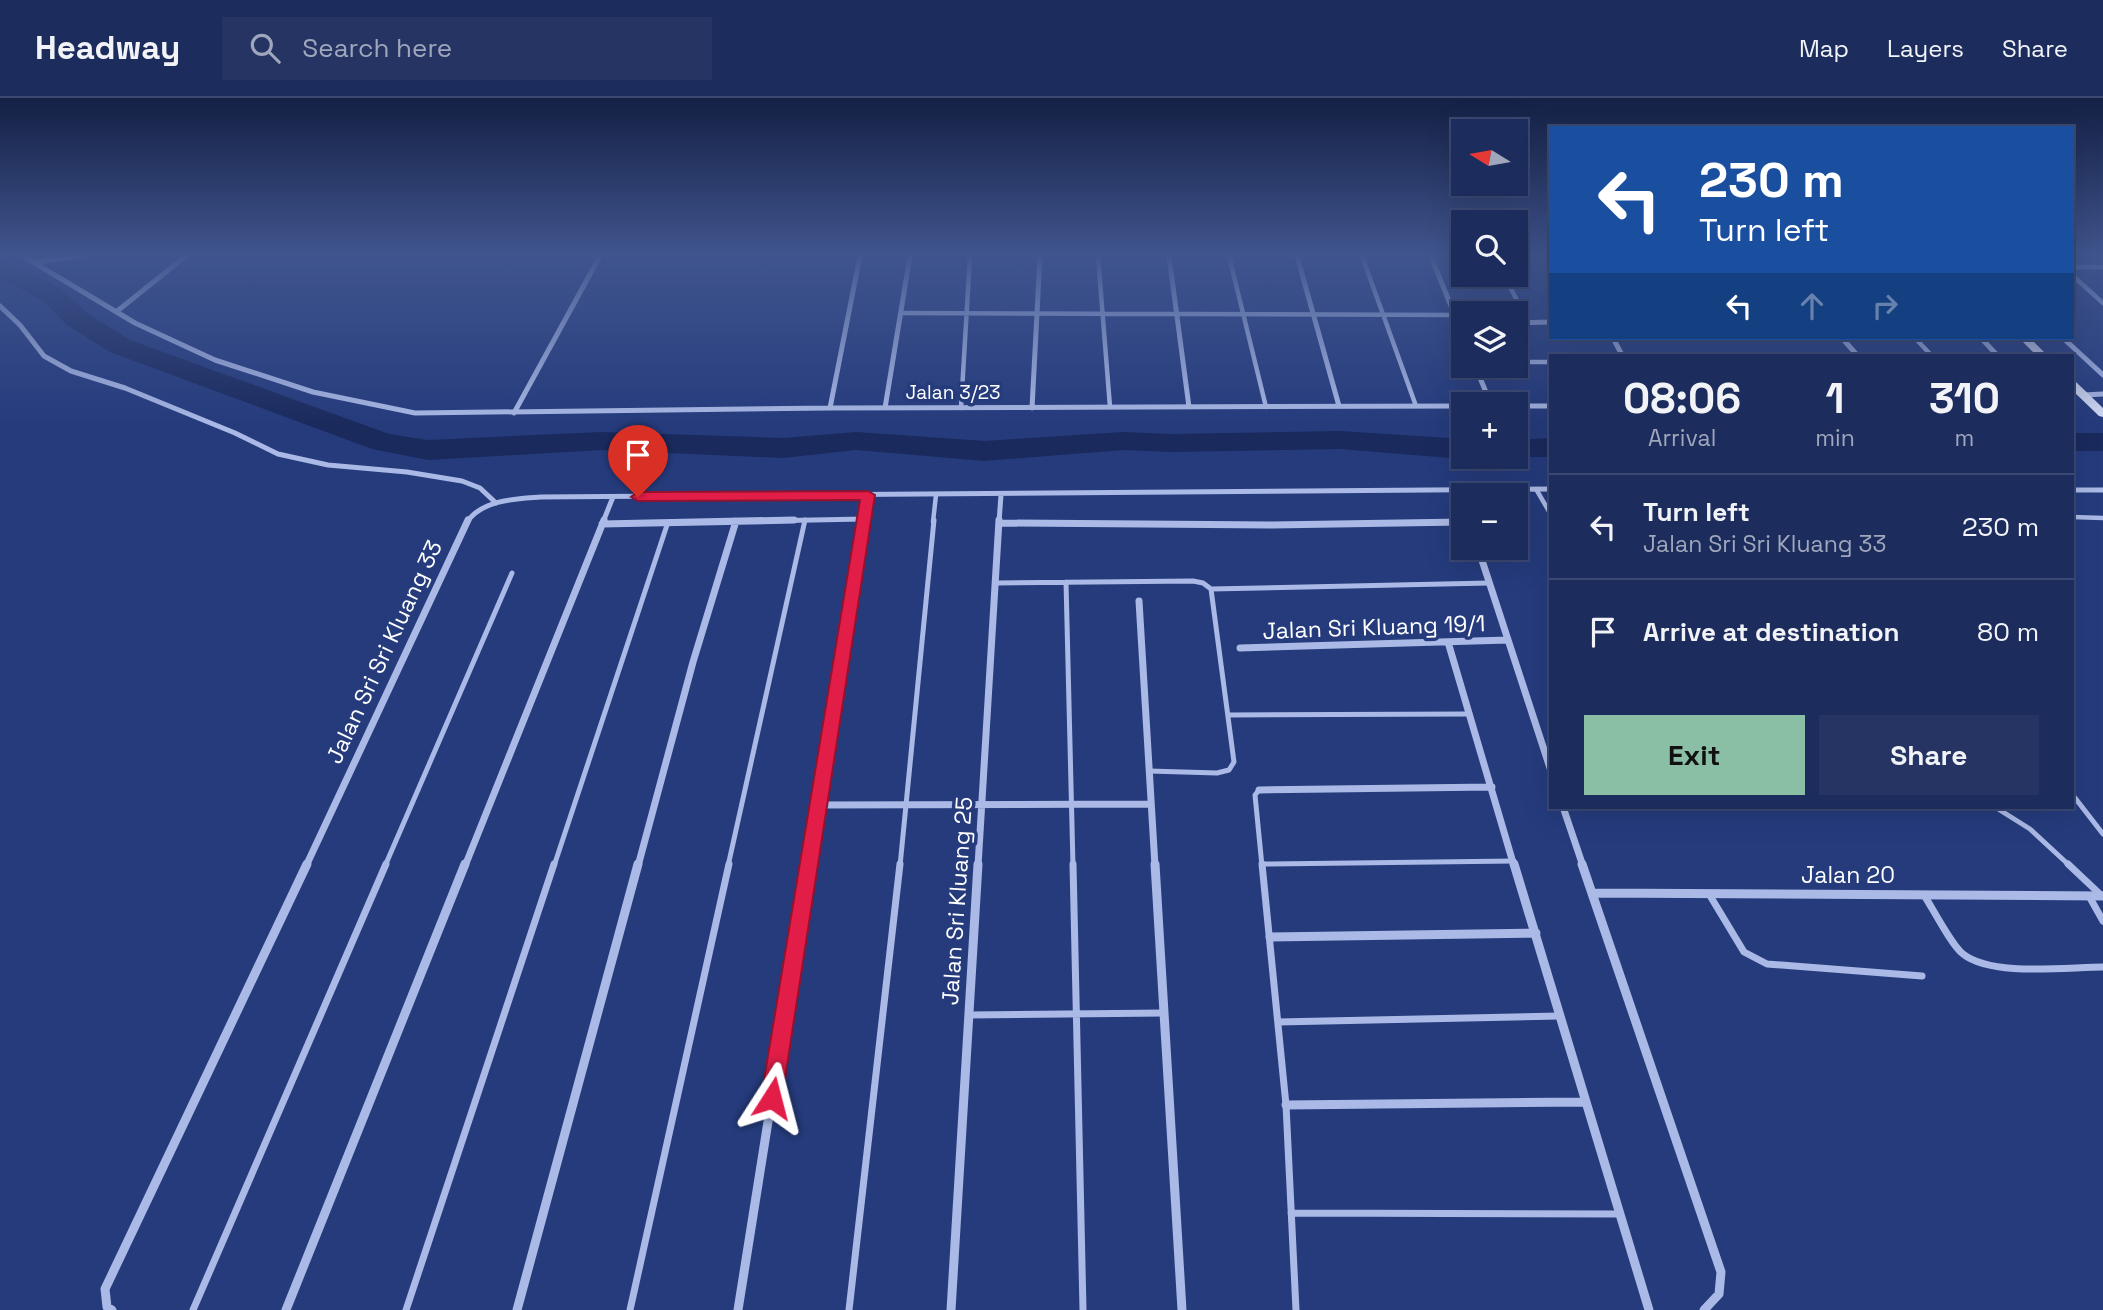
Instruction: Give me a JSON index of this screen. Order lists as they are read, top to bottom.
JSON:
{
  "streets": {
    "street": [
      "Jalan 3/23",
      "Jalan Sri Kluang 19/1",
      "Jalan Sri Sri Kluang 33",
      "Jalan 20",
      "Jalan Sri Kluang 25"
    ]
  },
  "crossings": [
    ["Jalan Sri Sri Kluang 33", "Jalan Sri Kluang 25"]
  ],
  "north": "left",
  "page": {
    "header": "Headway",
    "search": "Search here",
    "nav": ["Map", "Layers", "Share"],
    "map_buttons": ["+", "−"],
    "turn": ["230 m", "Turn left"],
    "eta": [
      "08:06",
      "Arrival",
      "1",
      "min",
      "310",
      "m"
    ],
    "list": [
      {
        "name": "Turn left",
        "note": "Jalan Sri Sri Kluang 33",
        "value": "230 m"
      },
      {
        "name": "Arrive at destination",
        "value": "80 m"
      }
    ],
    "buttons": ["Exit", "Share"]
  }
}
